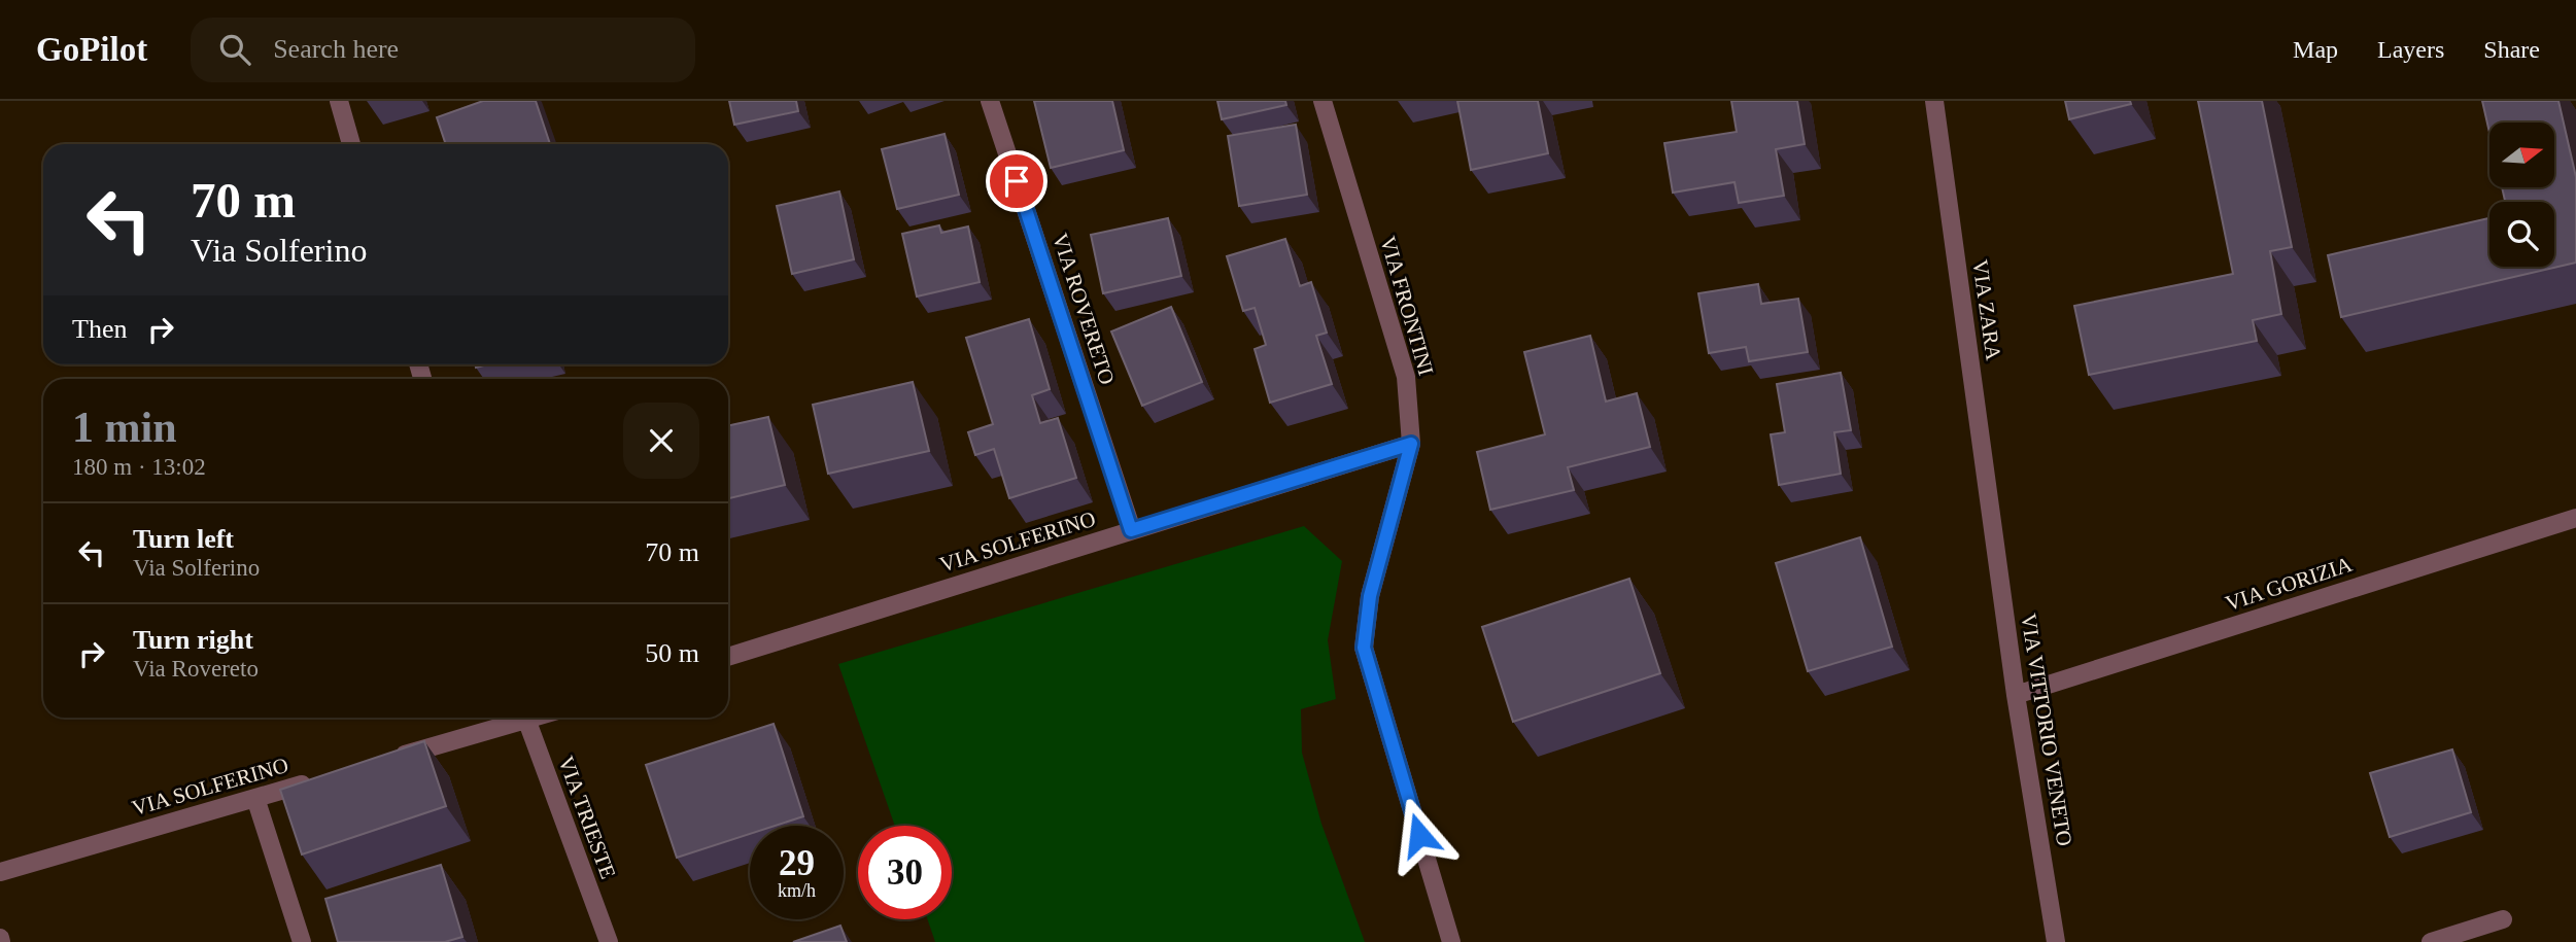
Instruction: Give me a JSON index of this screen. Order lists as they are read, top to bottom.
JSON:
{
  "streets": {
    "street": [
      "VIA FRONTINI",
      "VIA ROVERETO",
      "VIA ZARA",
      "VIA SOLFERINO",
      "VIA GORIZIA",
      "VIA VITTORIO VENETO",
      "VIA TRIESTE"
    ]
  },
  "crossings": [
    ["VIA FRONTINI", "VIA SOLFERINO"],
    ["VIA ROVERETO", "VIA SOLFERINO"],
    ["VIA ZARA", "VIA VITTORIO VENETO"],
    ["VIA GORIZIA", "VIA VITTORIO VENETO"]
  ],
  "north": "right",
  "page": {
    "header": "GoPilot",
    "search": "Search here",
    "nav": ["Map", "Layers", "Share"],
    "turn": ["70 m", "Via Solferino"],
    "then": "Then",
    "heading": ["1 min", "180 m · 13:02"],
    "list": [
      {
        "name": "Turn left",
        "note": "Via Solferino",
        "value": "70 m"
      },
      {
        "name": "Turn right",
        "note": "Via Rovereto",
        "value": "50 m"
      }
    ],
    "speed": "29 km/h",
    "limit": "30"
  }
}
